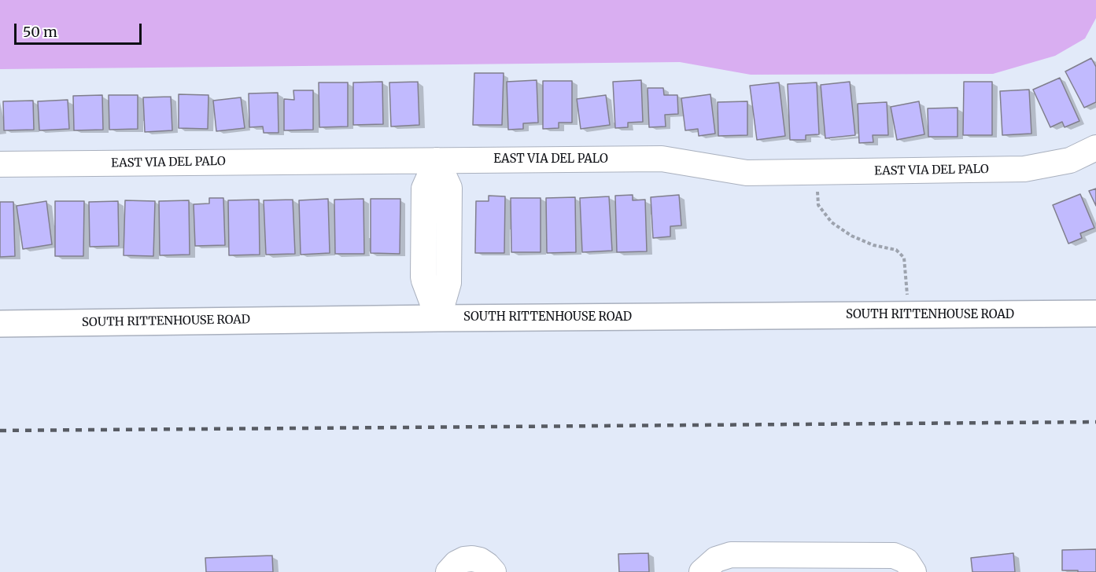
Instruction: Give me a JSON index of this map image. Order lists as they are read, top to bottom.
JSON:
{
  "streets": {
    "main road": ["SOUTH RITTENHOUSE ROAD"],
    "street": ["EAST VIA DEL PALO"]
  },
  "scale_bar": "50 m"
}
